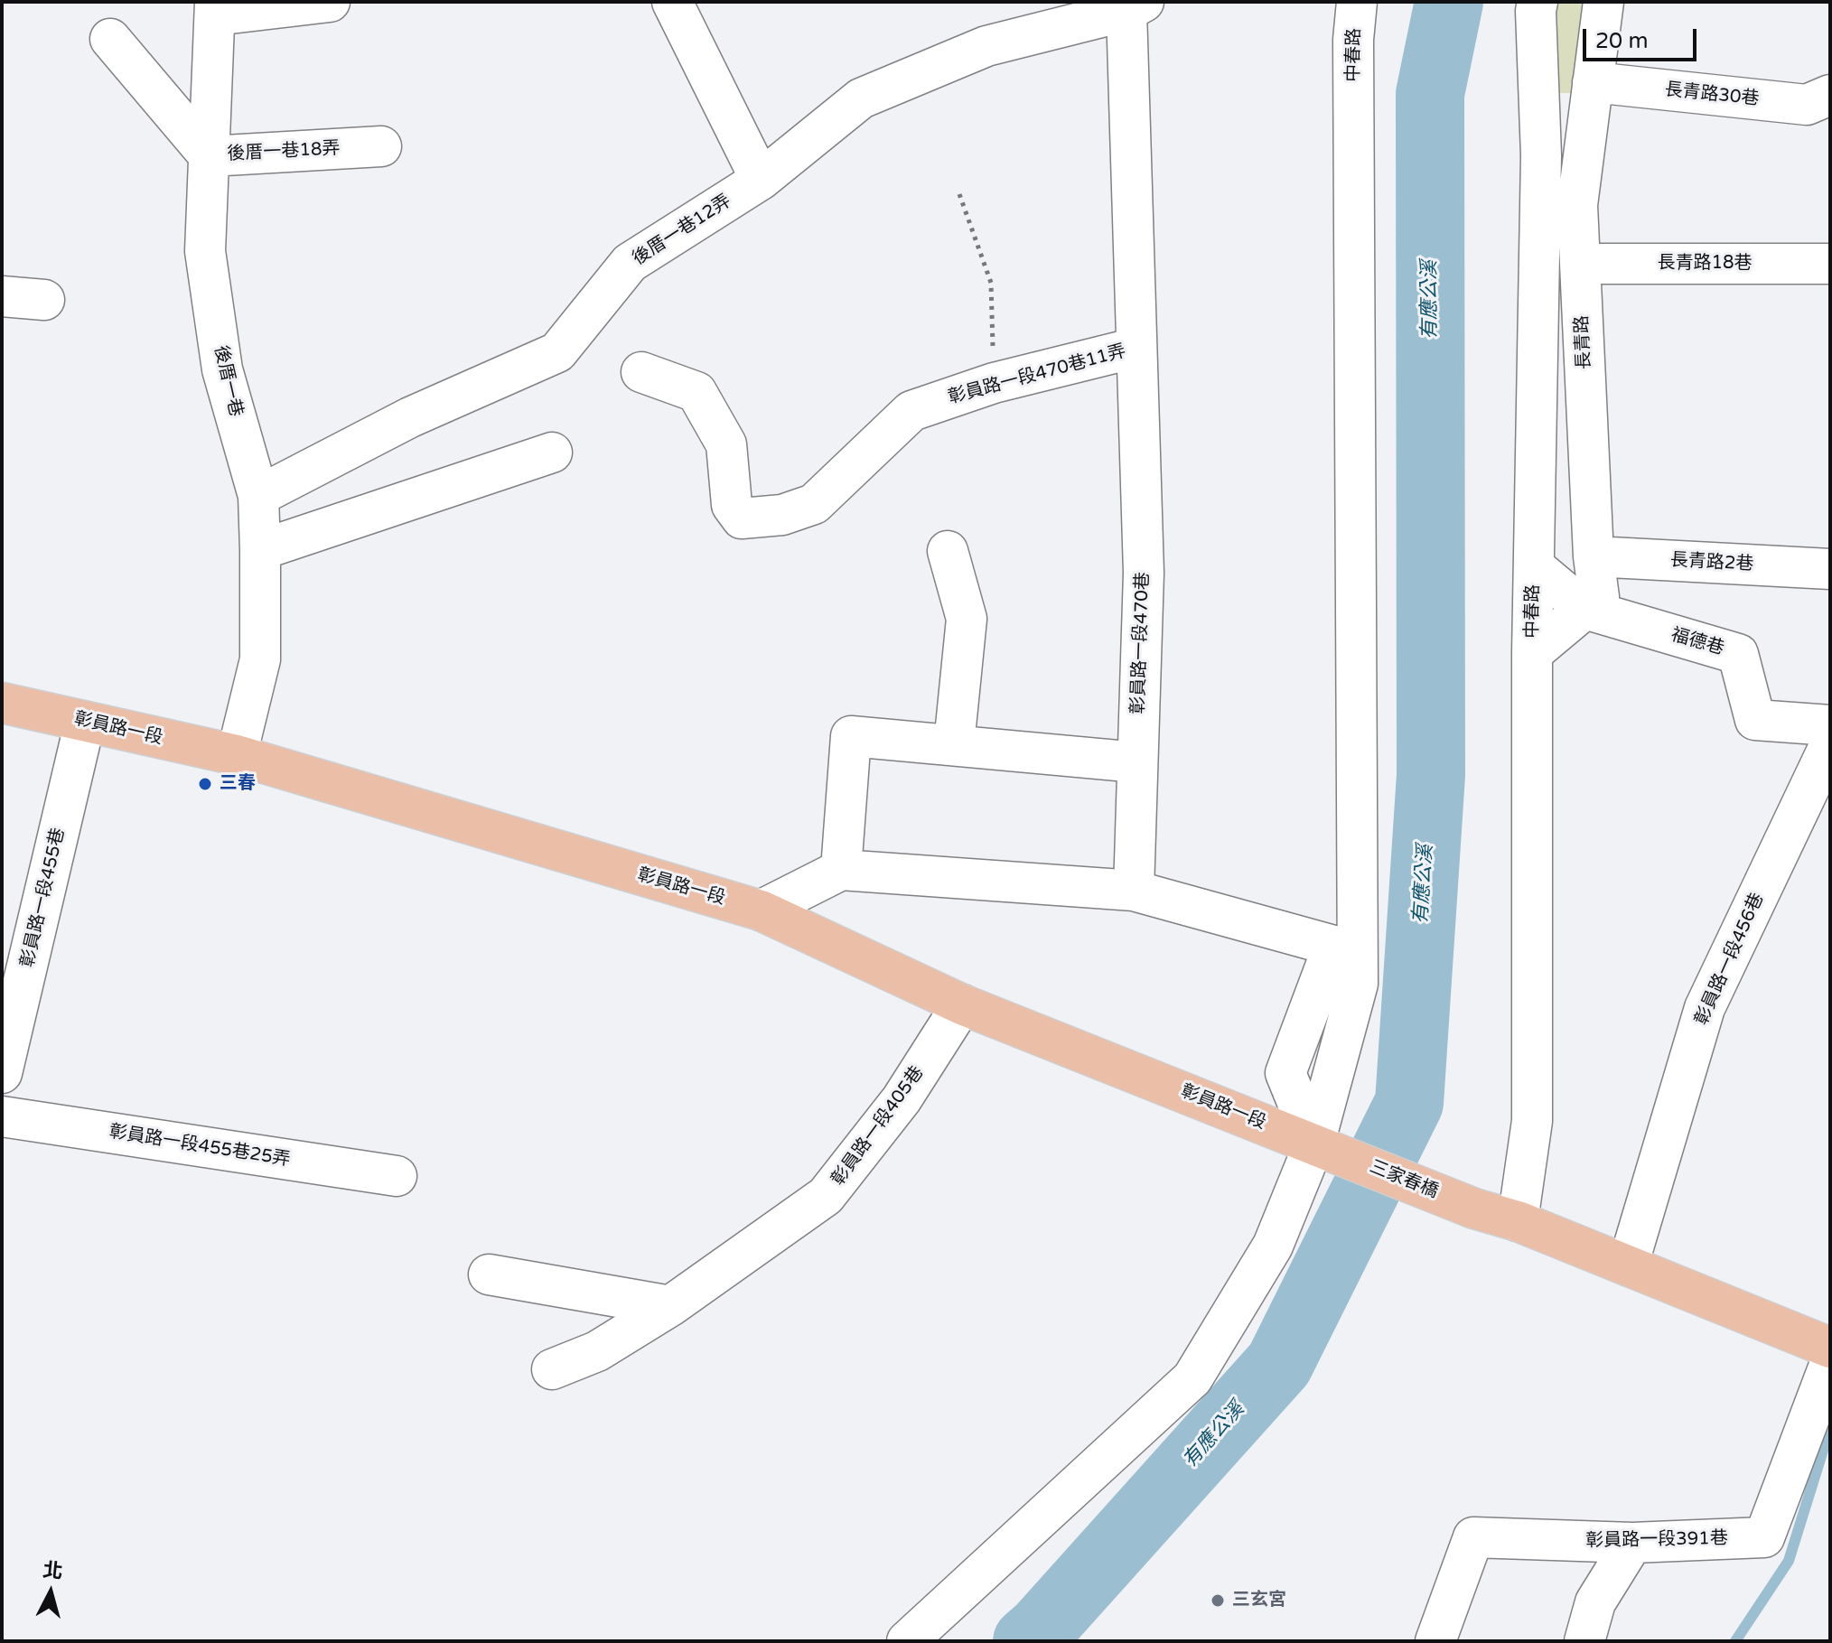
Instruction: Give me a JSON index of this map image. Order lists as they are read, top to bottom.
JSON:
{
  "streets": {
    "main road": ["彰員路一段", "三家春橋"],
    "street": [
      "中春路",
      "長青路30巷",
      "後厝一巷18弄",
      "後厝一巷12弄",
      "長青路18巷",
      "長青路",
      "彰員路一段470巷11弄",
      "後厝一巷",
      "長青路2巷",
      "福德巷",
      "彰員路一段470巷",
      "彰員路一段455巷",
      "彰員路一段456巷",
      "彰員路一段405巷",
      "彰員路一段455巷25弄",
      "彰員路一段391巷"
    ]
  },
  "crossings": [
    ["中春路", "長青路"],
    ["中春路", "福德巷"],
    ["中春路", "彰員路一段"],
    ["中春路", "三家春橋"],
    ["長青路30巷", "長青路"],
    ["後厝一巷18弄", "後厝一巷"],
    ["後厝一巷12弄", "後厝一巷"],
    ["後厝一巷12弄", "彰員路一段470巷"],
    ["長青路18巷", "長青路"],
    ["長青路", "長青路2巷"],
    ["長青路", "福德巷"],
    ["彰員路一段470巷11弄", "彰員路一段470巷"],
    ["後厝一巷", "彰員路一段"],
    ["彰員路一段", "彰員路一段455巷"],
    ["彰員路一段", "彰員路一段405巷"],
    ["彰員路一段", "三家春橋"]
  ],
  "water": ["有應公溪"],
  "places": ["三春", "三玄宮"],
  "scale_bar": "20 m",
  "north": "top"
}
